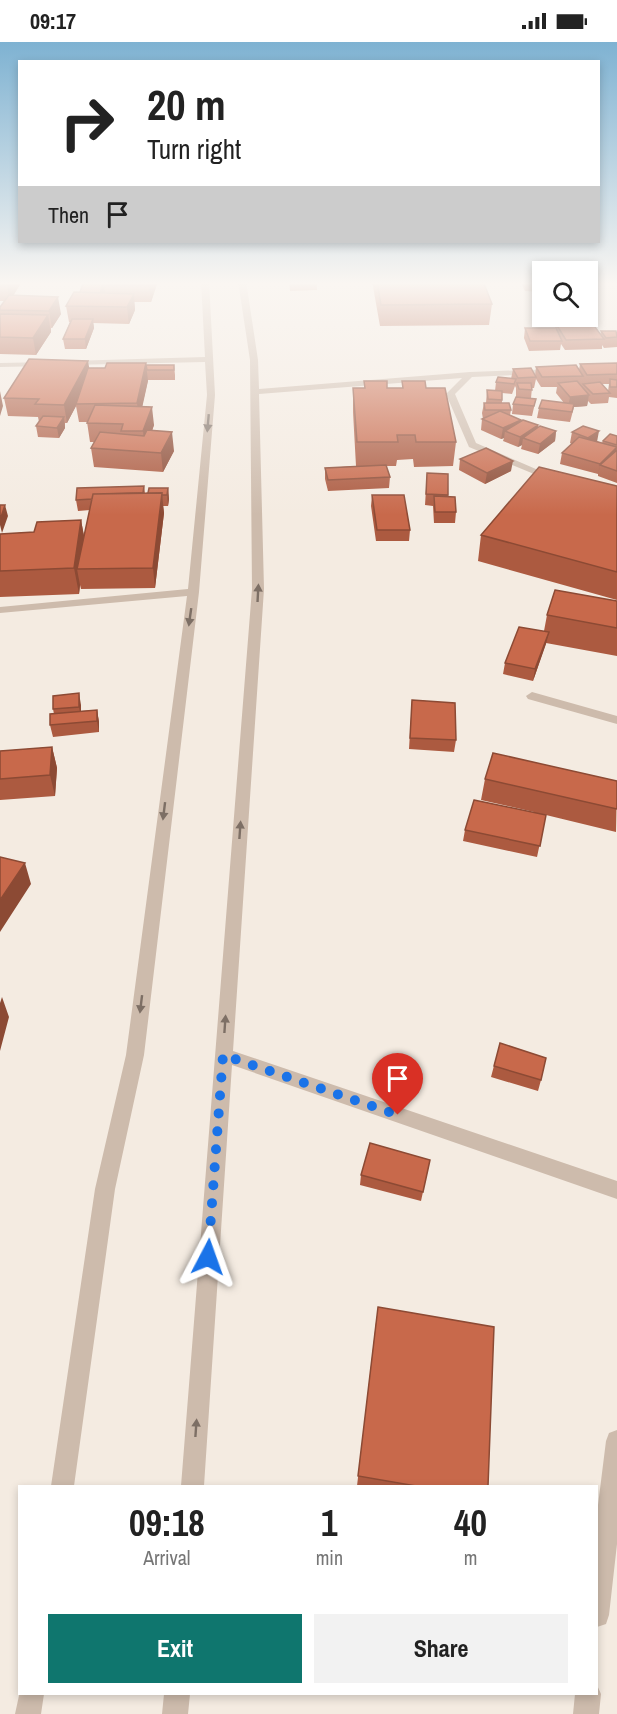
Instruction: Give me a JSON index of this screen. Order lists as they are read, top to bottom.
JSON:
{
  "page": {
    "status": "09:17",
    "turn": ["20 m", "Turn right"],
    "then": "Then",
    "eta": [
      "09:18",
      "Arrival",
      "1",
      "min",
      "40",
      "m"
    ],
    "buttons": ["Exit", "Share"]
  }
}
